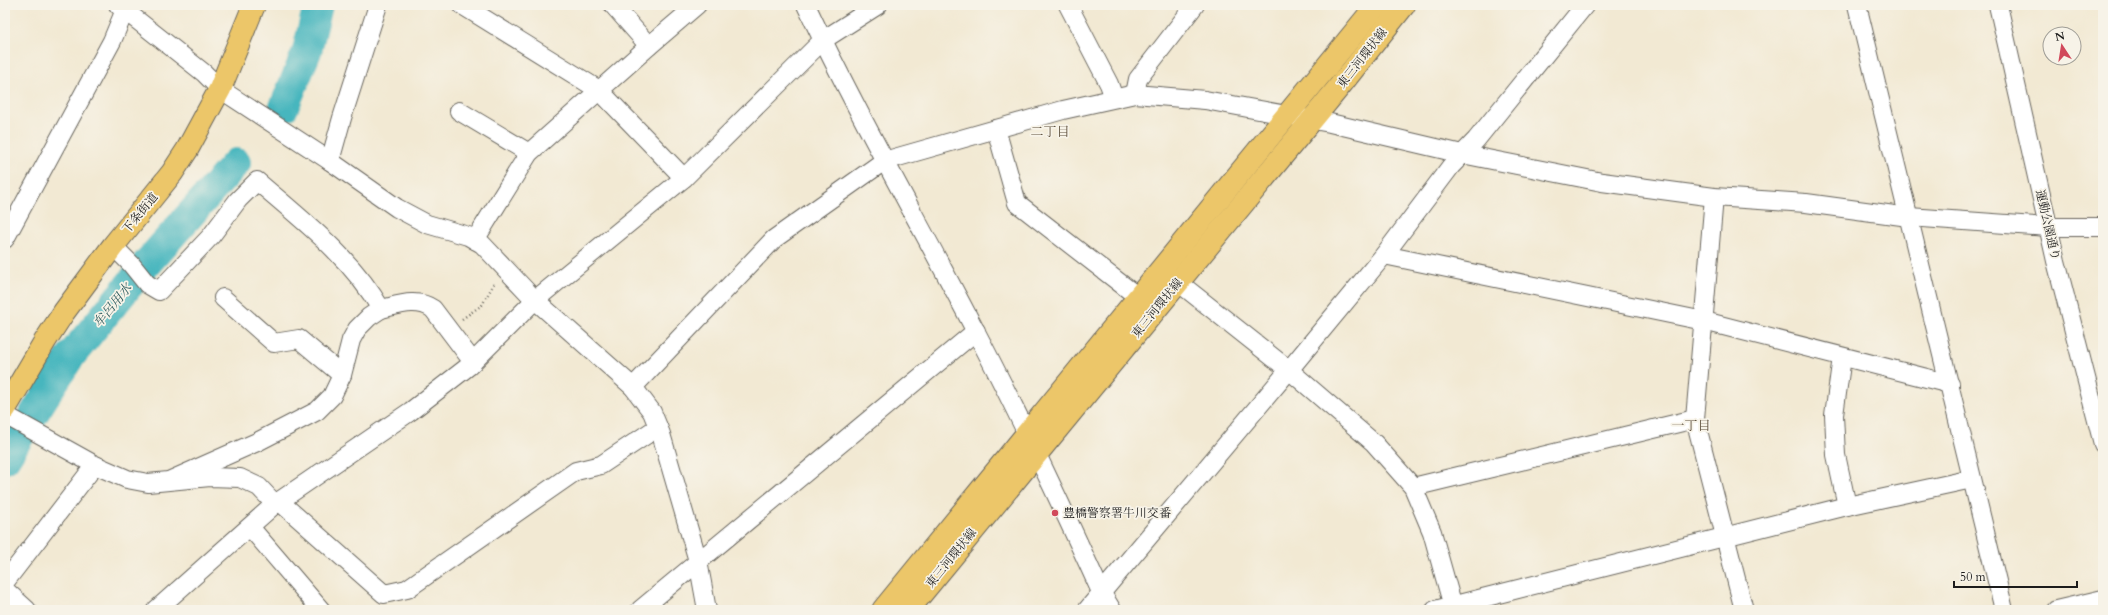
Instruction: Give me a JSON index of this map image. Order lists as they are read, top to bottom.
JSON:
{
  "streets": {
    "main road": ["東三河環状線", "下条街道"],
    "street": ["運動公園通り"]
  },
  "districts": ["二丁目", "一丁目"],
  "water": ["牟呂用水"],
  "places": ["豊橋警察署牛川交番"],
  "scale_bar": "50 m",
  "north": "top"
}
